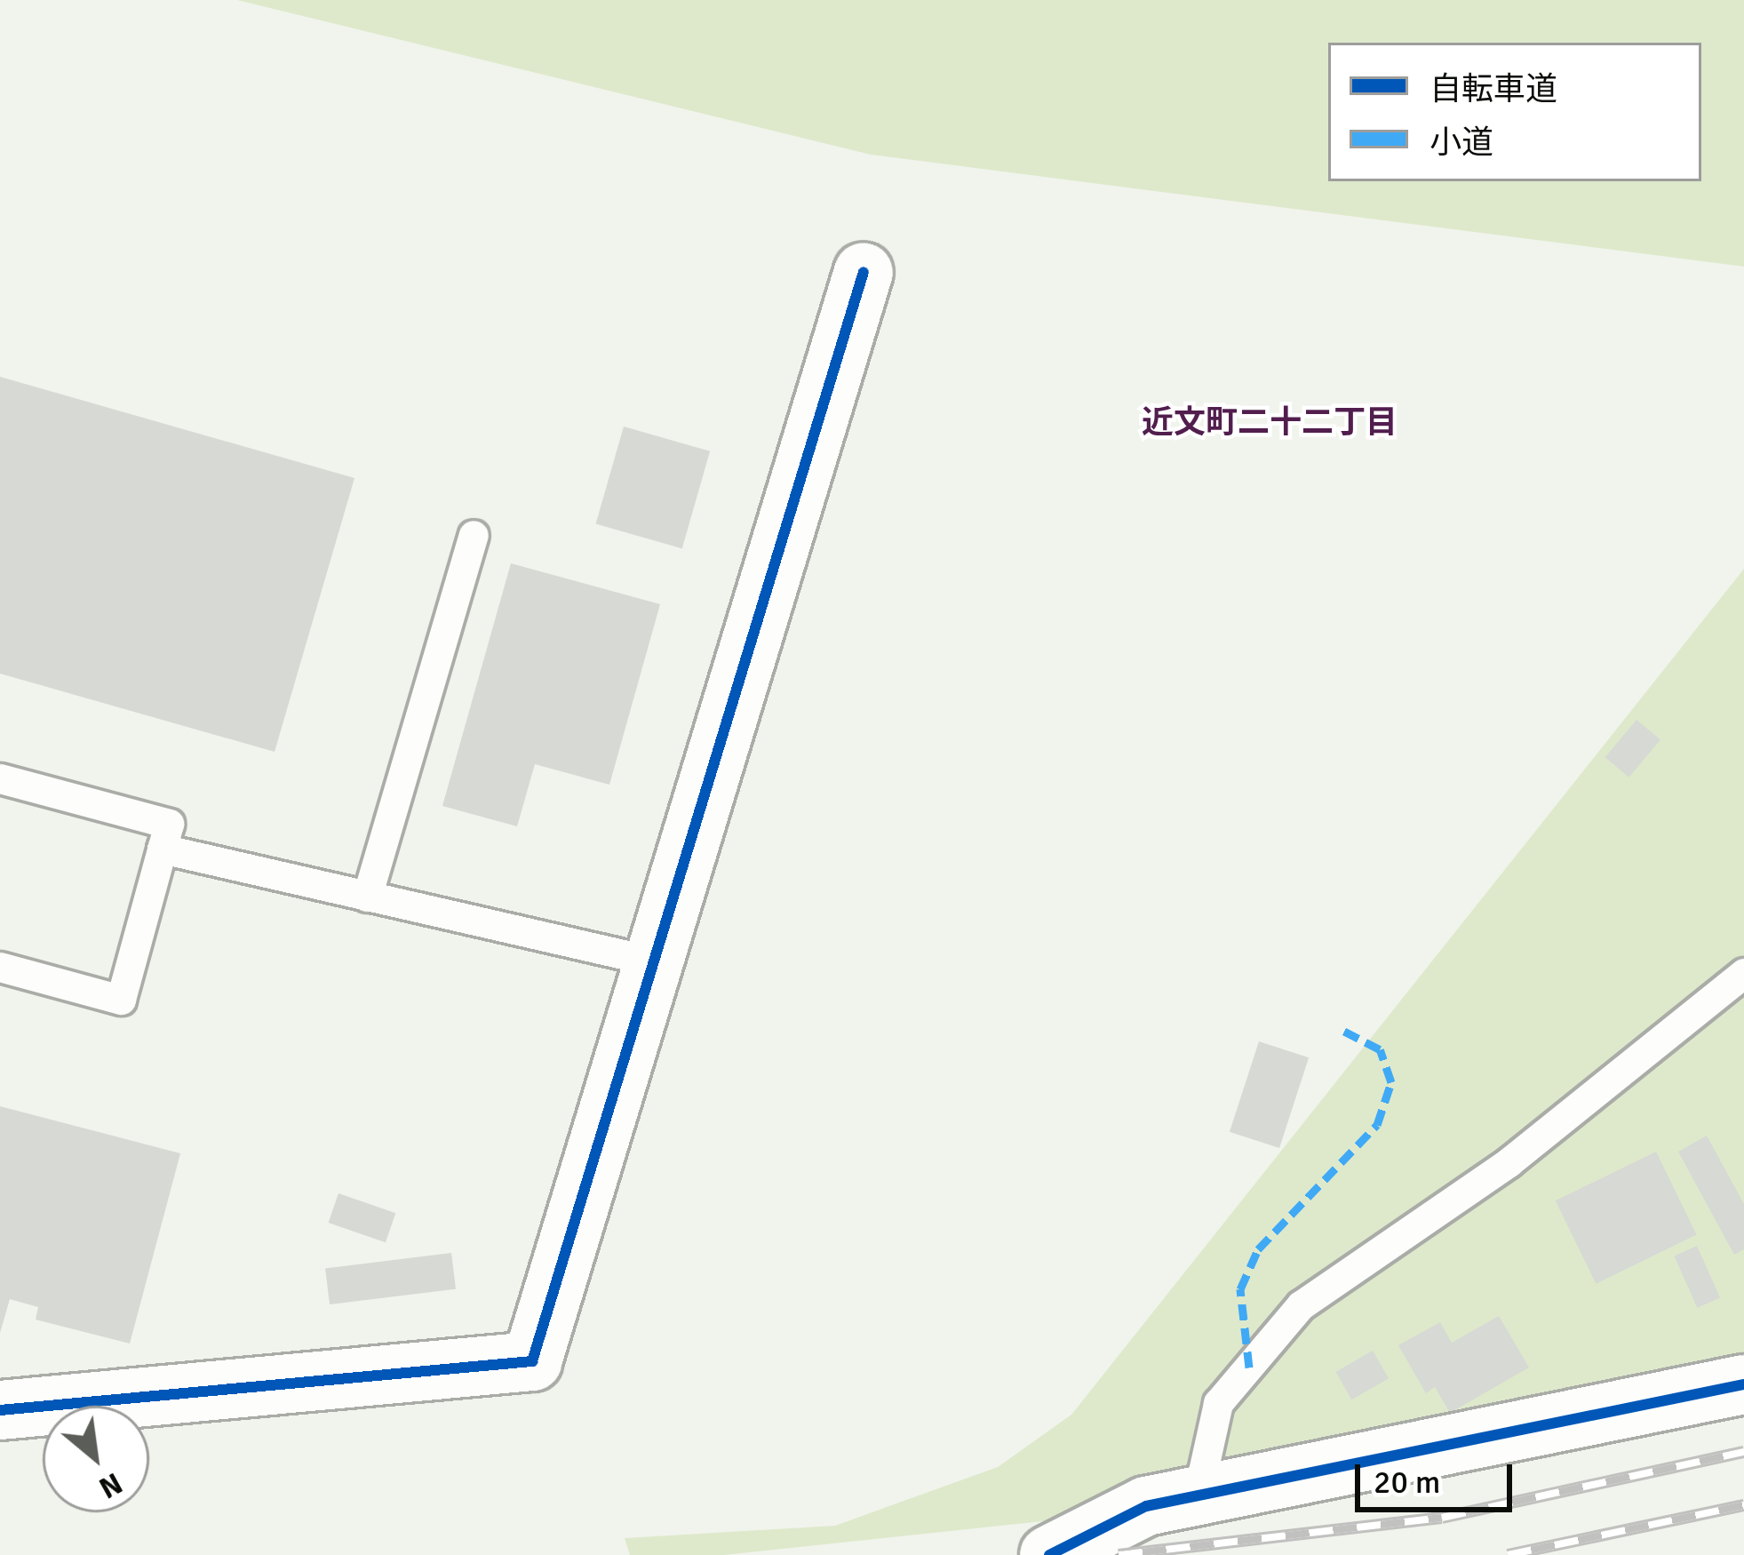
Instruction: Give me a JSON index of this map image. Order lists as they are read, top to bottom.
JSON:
{
  "districts": ["近文町二十二丁目"],
  "legend": ["自転車道", "小道"],
  "scale_bar": "20 m",
  "north": "bottom right"
}
